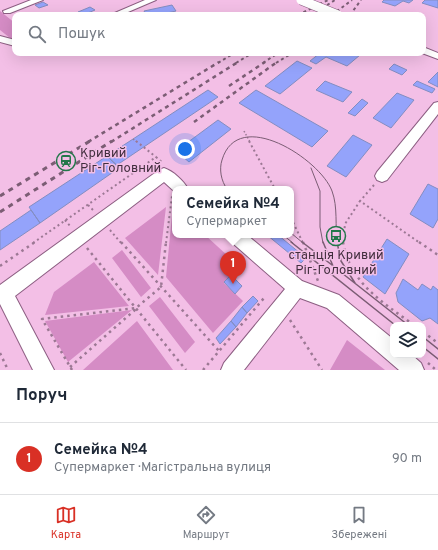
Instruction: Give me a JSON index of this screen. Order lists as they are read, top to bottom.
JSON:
{
  "places": {
    "station": ["Кривий Ріг-Головний"],
    "bus stop": ["станція Кривий Ріг-Головний"]
  },
  "page": {
    "search": "Пошук",
    "popup": ["Семейка №4", "Супермаркет"],
    "pins": "1",
    "heading": "Поруч",
    "list": [
      {
        "mark": "1",
        "name": "Семейка №4",
        "note": "Супермаркет · Магістральна вулиця",
        "value": "90 m"
      }
    ],
    "nav": ["Карта", "Маршрут", "Збережені"]
  }
}
